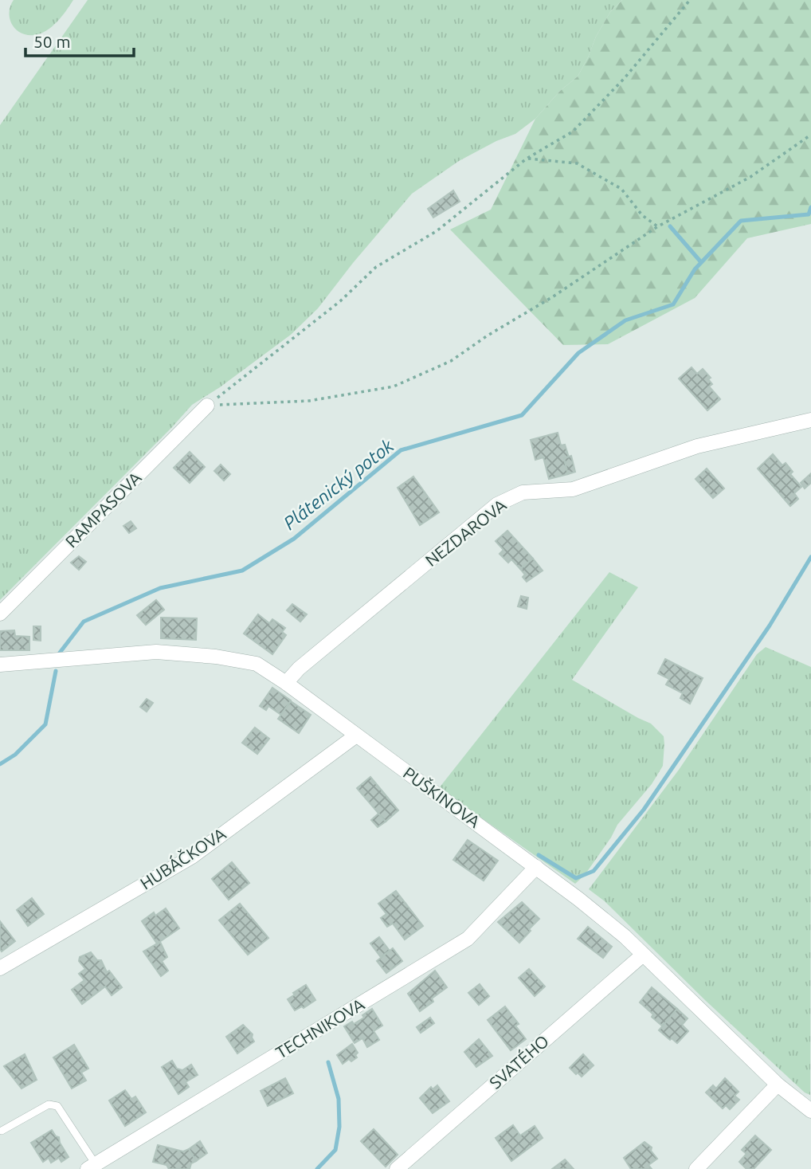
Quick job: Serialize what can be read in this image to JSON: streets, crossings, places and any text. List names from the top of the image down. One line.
{"streets":{"street":["RAMPASOVA","NEZDAROVA","PUŠKINOVA","HUBÁČKOVA","TECHNIKOVA","SVATÉHO"]},"crossings":[["NEZDAROVA","PUŠKINOVA"],["PUŠKINOVA","HUBÁČKOVA"],["PUŠKINOVA","TECHNIKOVA"],["PUŠKINOVA","SVATÉHO"]],"water":["Plátenický potok"],"scale_bar":"50 m"}
